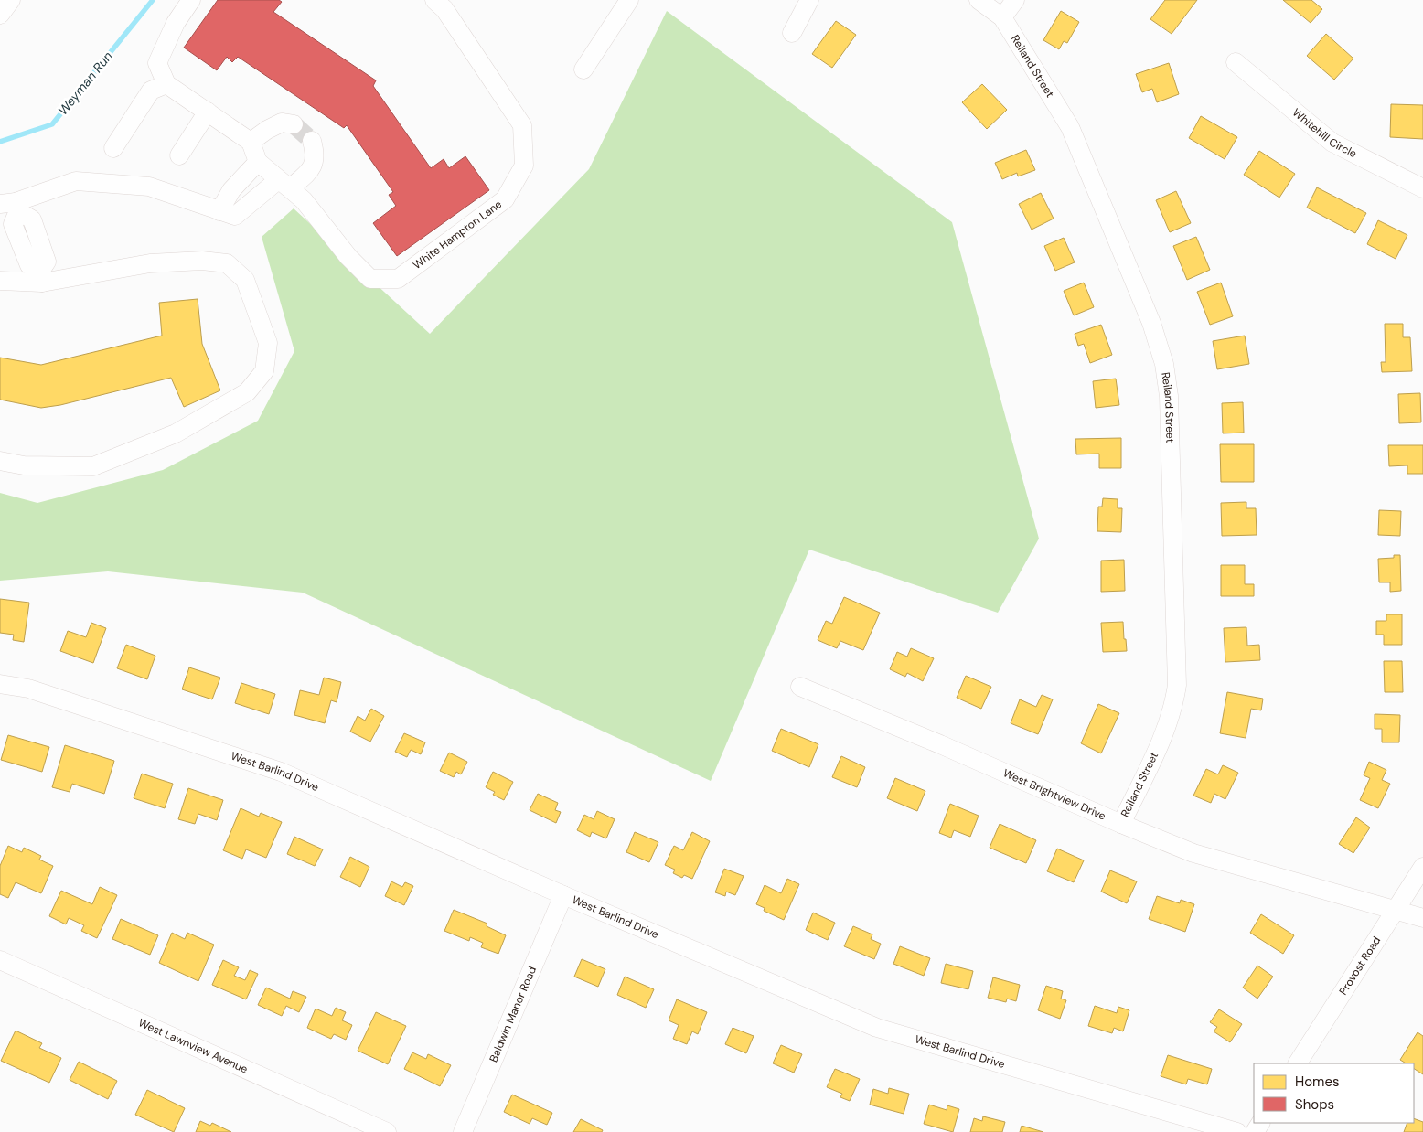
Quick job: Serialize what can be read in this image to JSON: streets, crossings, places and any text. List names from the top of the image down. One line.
{"streets":{"street":["Reiland Street","Whitehill Circle","White Hampton Lane","West Barlind Drive","West Brightview Drive","Provost Road","Baldwin Manor Road","West Lawnview Avenue"]},"crossings":[["Reiland Street","West Brightview Drive"],["West Barlind Drive","Baldwin Manor Road"],["West Brightview Drive","Provost Road"]],"water":["Weyman Run"],"legend":["Homes","Shops"]}
